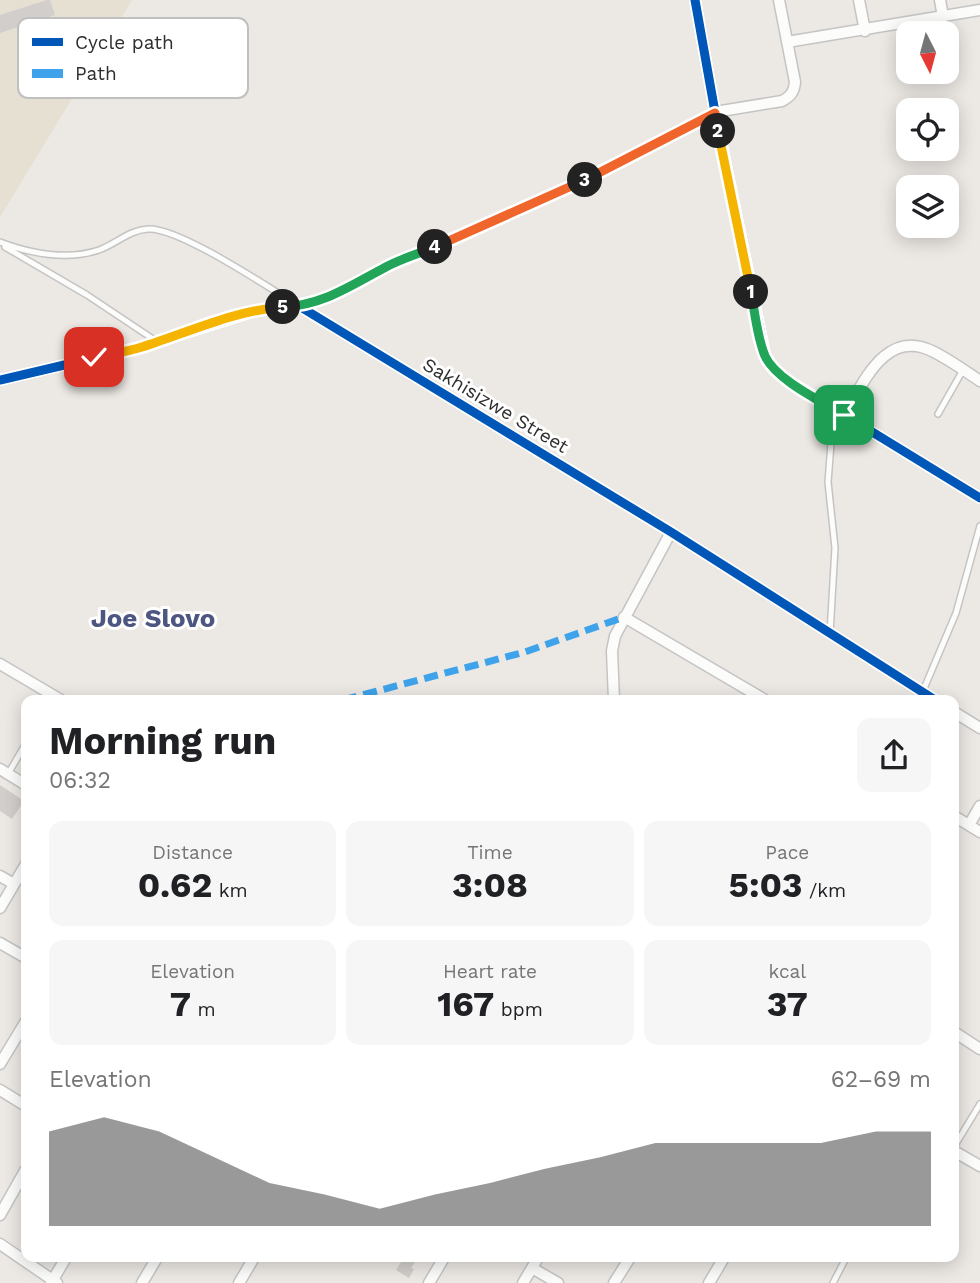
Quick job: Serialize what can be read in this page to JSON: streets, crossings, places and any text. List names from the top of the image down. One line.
{"streets":{"street":["Sakhisizwe Street"]},"districts":["Joe Slovo"],"legend":["Cycle path","Path"],"north":"bottom","page":{"pins":["2","3","4","1","5"],"heading":["Morning run","06:32"],"stats":[["Distance","0.62 km"],["Time","3:08"],["Pace","5:03 /km"],["Elevation","7 m"],["Heart rate","167 bpm"],["kcal","37"]],"chart":["Elevation","62–69 m"]}}
